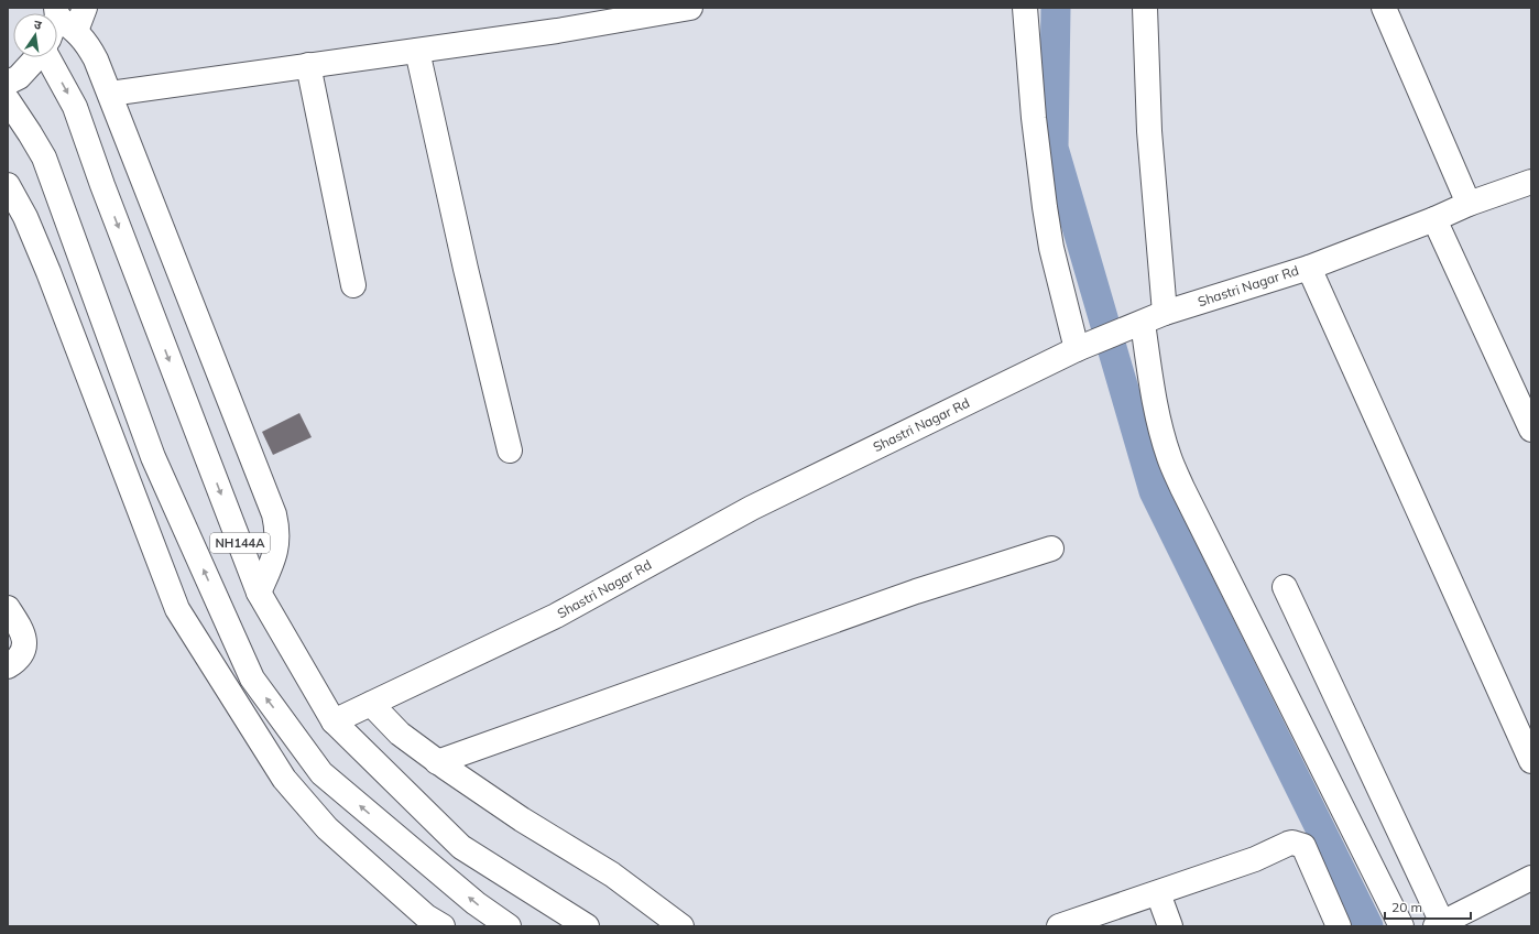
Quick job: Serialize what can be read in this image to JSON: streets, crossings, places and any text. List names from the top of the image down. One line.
{"streets":{"main road":["Shastri Nagar Rd","NH144A"]},"crossings":[["Shastri Nagar Rd","NH144A"]],"scale_bar":"20 m","north":"top"}
